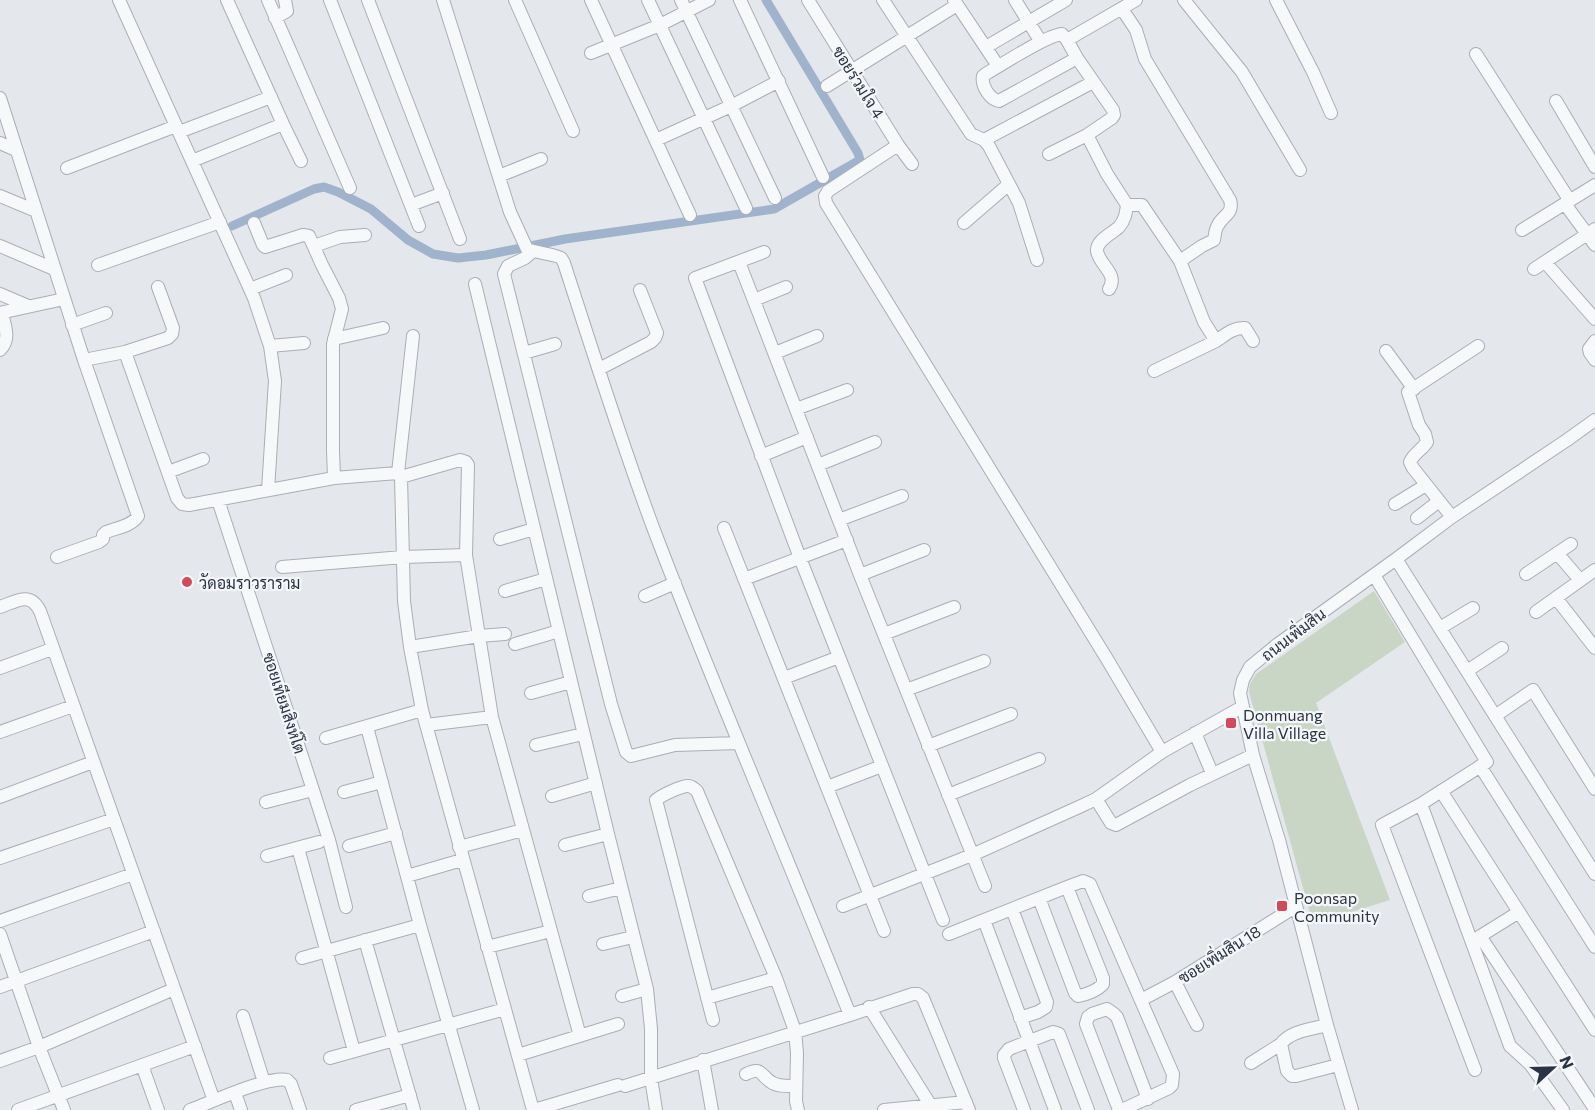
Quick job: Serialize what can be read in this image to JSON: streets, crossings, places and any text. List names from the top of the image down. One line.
{"streets":{"street":["ซอยร่วมใจ 4","ถนนเพิ่มสิน","ซอยเทียมสิงห์โต","ซอยเพิ่มสิน 18"]},"crossings":[["ถนนเพิ่มสิน","ซอยเพิ่มสิน 18"]],"places":{"other":["วัดอมราวราราม"],"transit":["Donmuang Villa Village","Poonsap Community"]},"north":"right"}
